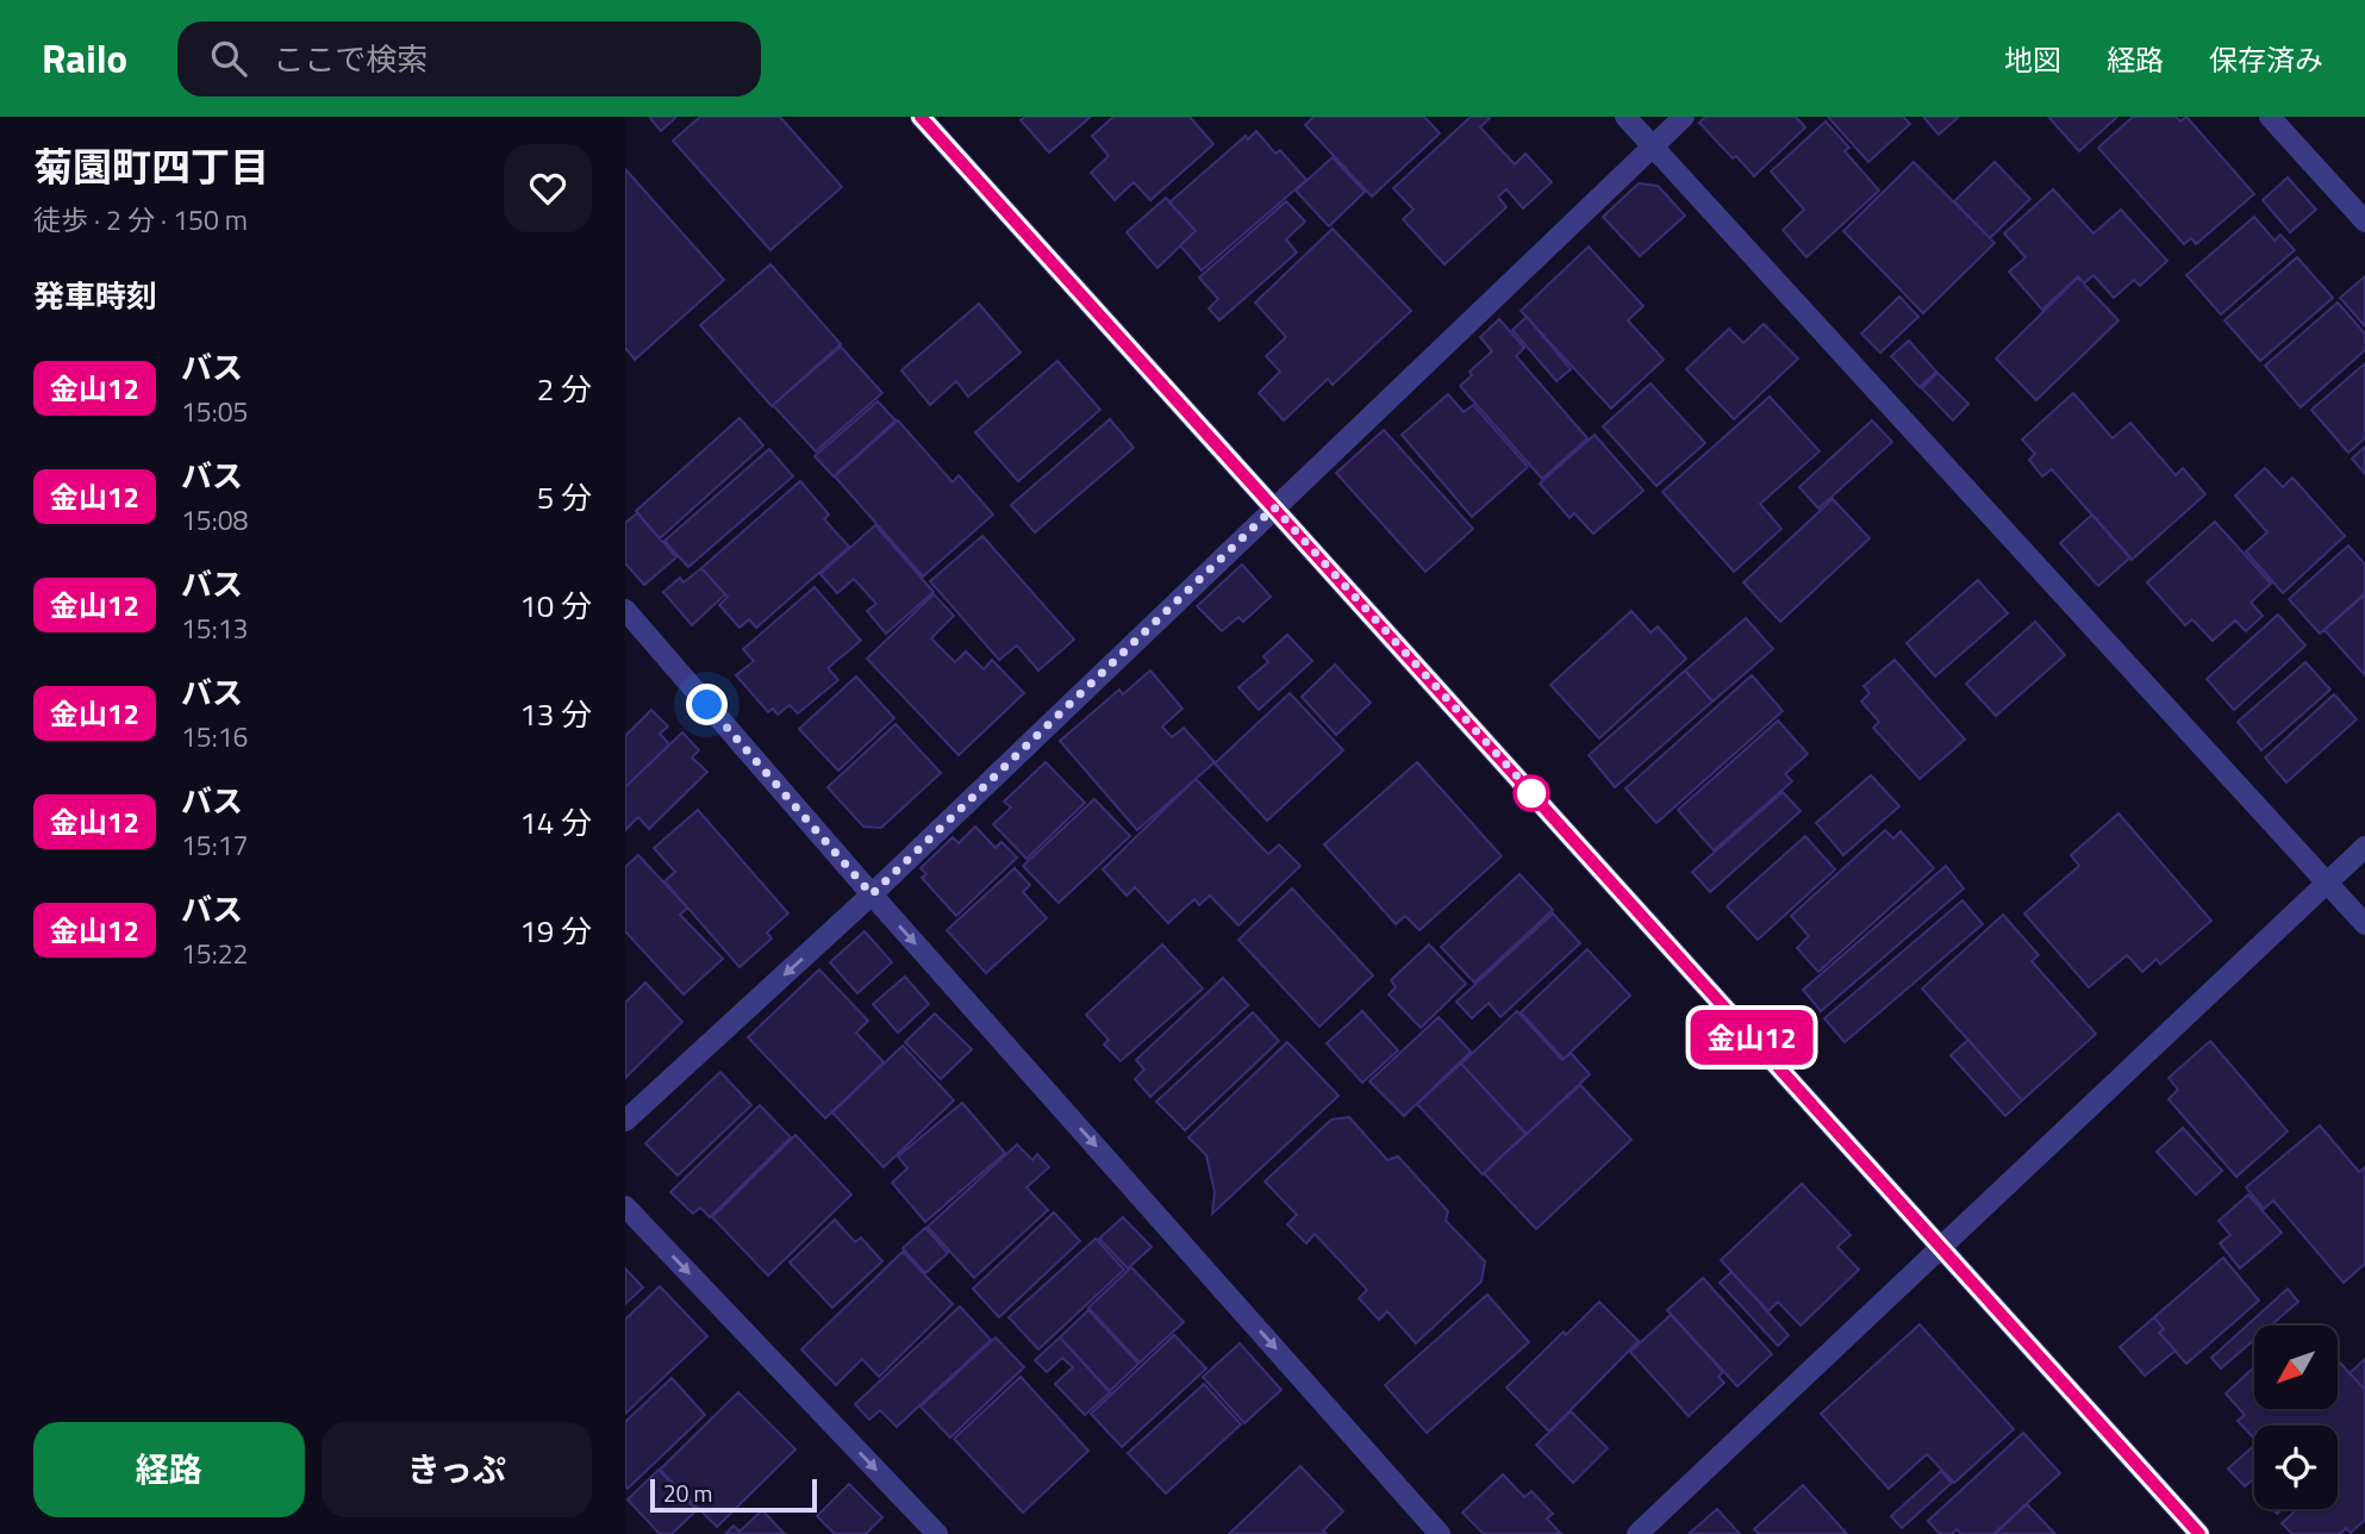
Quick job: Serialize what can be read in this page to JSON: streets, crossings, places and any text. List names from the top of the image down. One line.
{"lines":["bus line 金山12"],"scale_bar":"20 m","north":"bottom left","page":{"header":"Railo","search":"ここで検索","nav":["地図","経路","保存済み"],"heading":[["菊園町四丁目","徒歩 · 2 分 · 150 m"],"発車時刻"],"on_map":"金山12","list":[{"mark":"金山12","name":"バス","note":"15:05","value":"2 分"},{"mark":"金山12","name":"バス","note":"15:08","value":"5 分"},{"mark":"金山12","name":"バス","note":"15:13","value":"10 分"},{"mark":"金山12","name":"バス","note":"15:16","value":"13 分"},{"mark":"金山12","name":"バス","note":"15:17","value":"14 分"},{"mark":"金山12","name":"バス","note":"15:22","value":"19 分"}],"buttons":["経路","きっぷ"],"scale":"20 m"}}
